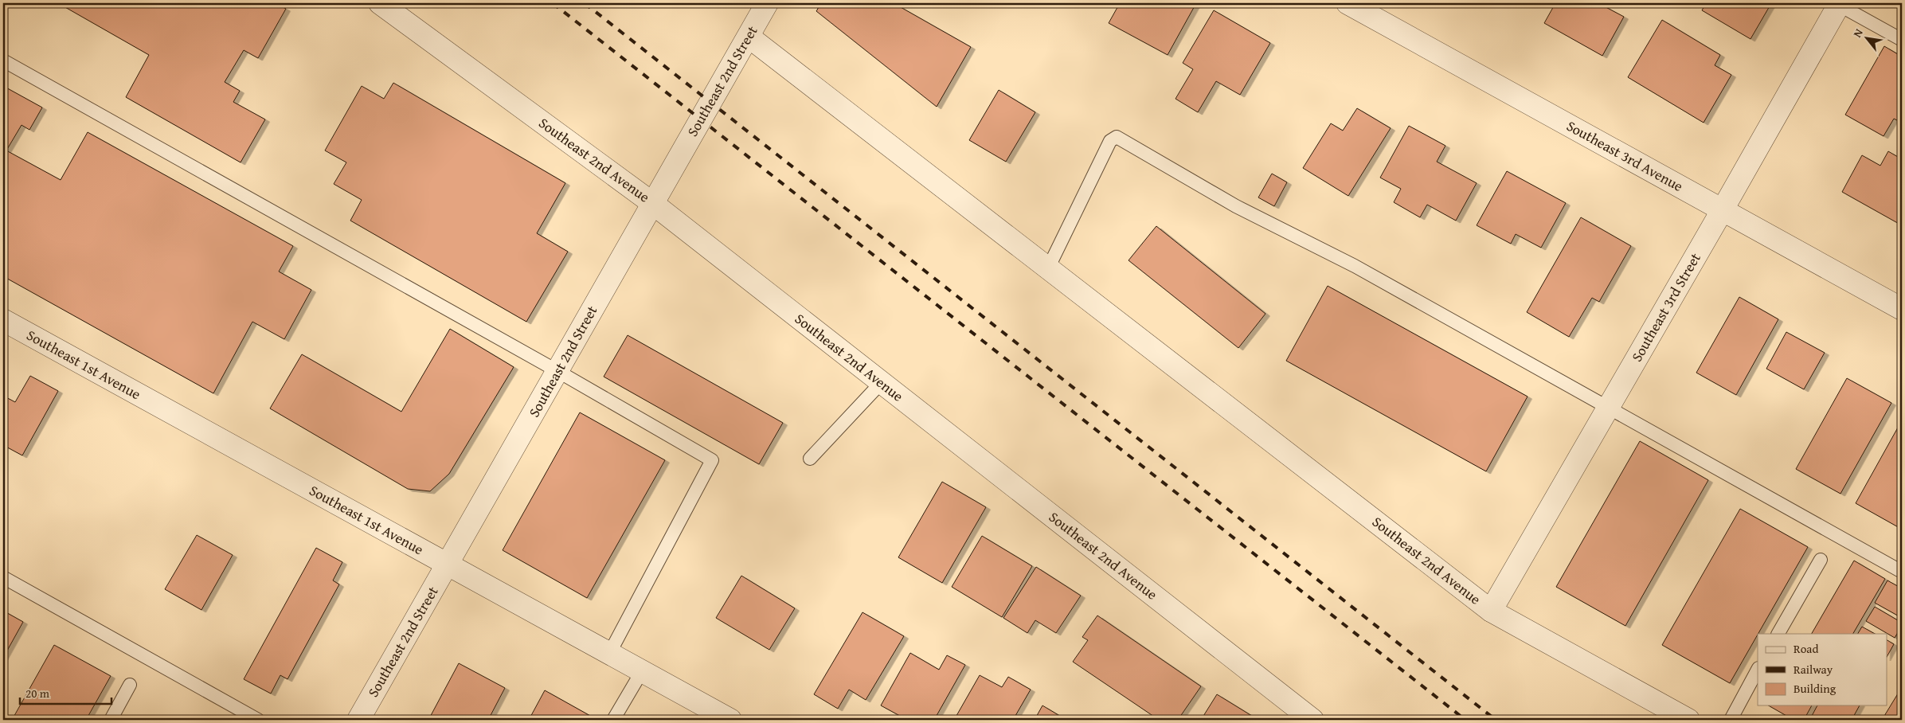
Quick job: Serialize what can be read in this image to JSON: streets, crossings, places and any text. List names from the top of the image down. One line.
{"streets":{"street":["Southeast 2nd Street","Southeast 3rd Avenue","Southeast 2nd Avenue","Southeast 3rd Street","Southeast 1st Avenue"]},"crossings":[["Southeast 2nd Street","Southeast 2nd Avenue"],["Southeast 2nd Street","Southeast 1st Avenue"],["Southeast 3rd Avenue","Southeast 3rd Street"],["Southeast 2nd Avenue","Southeast 3rd Street"]],"legend":["Road","Railway","Building"],"scale_bar":"20 m","north":"top left"}
